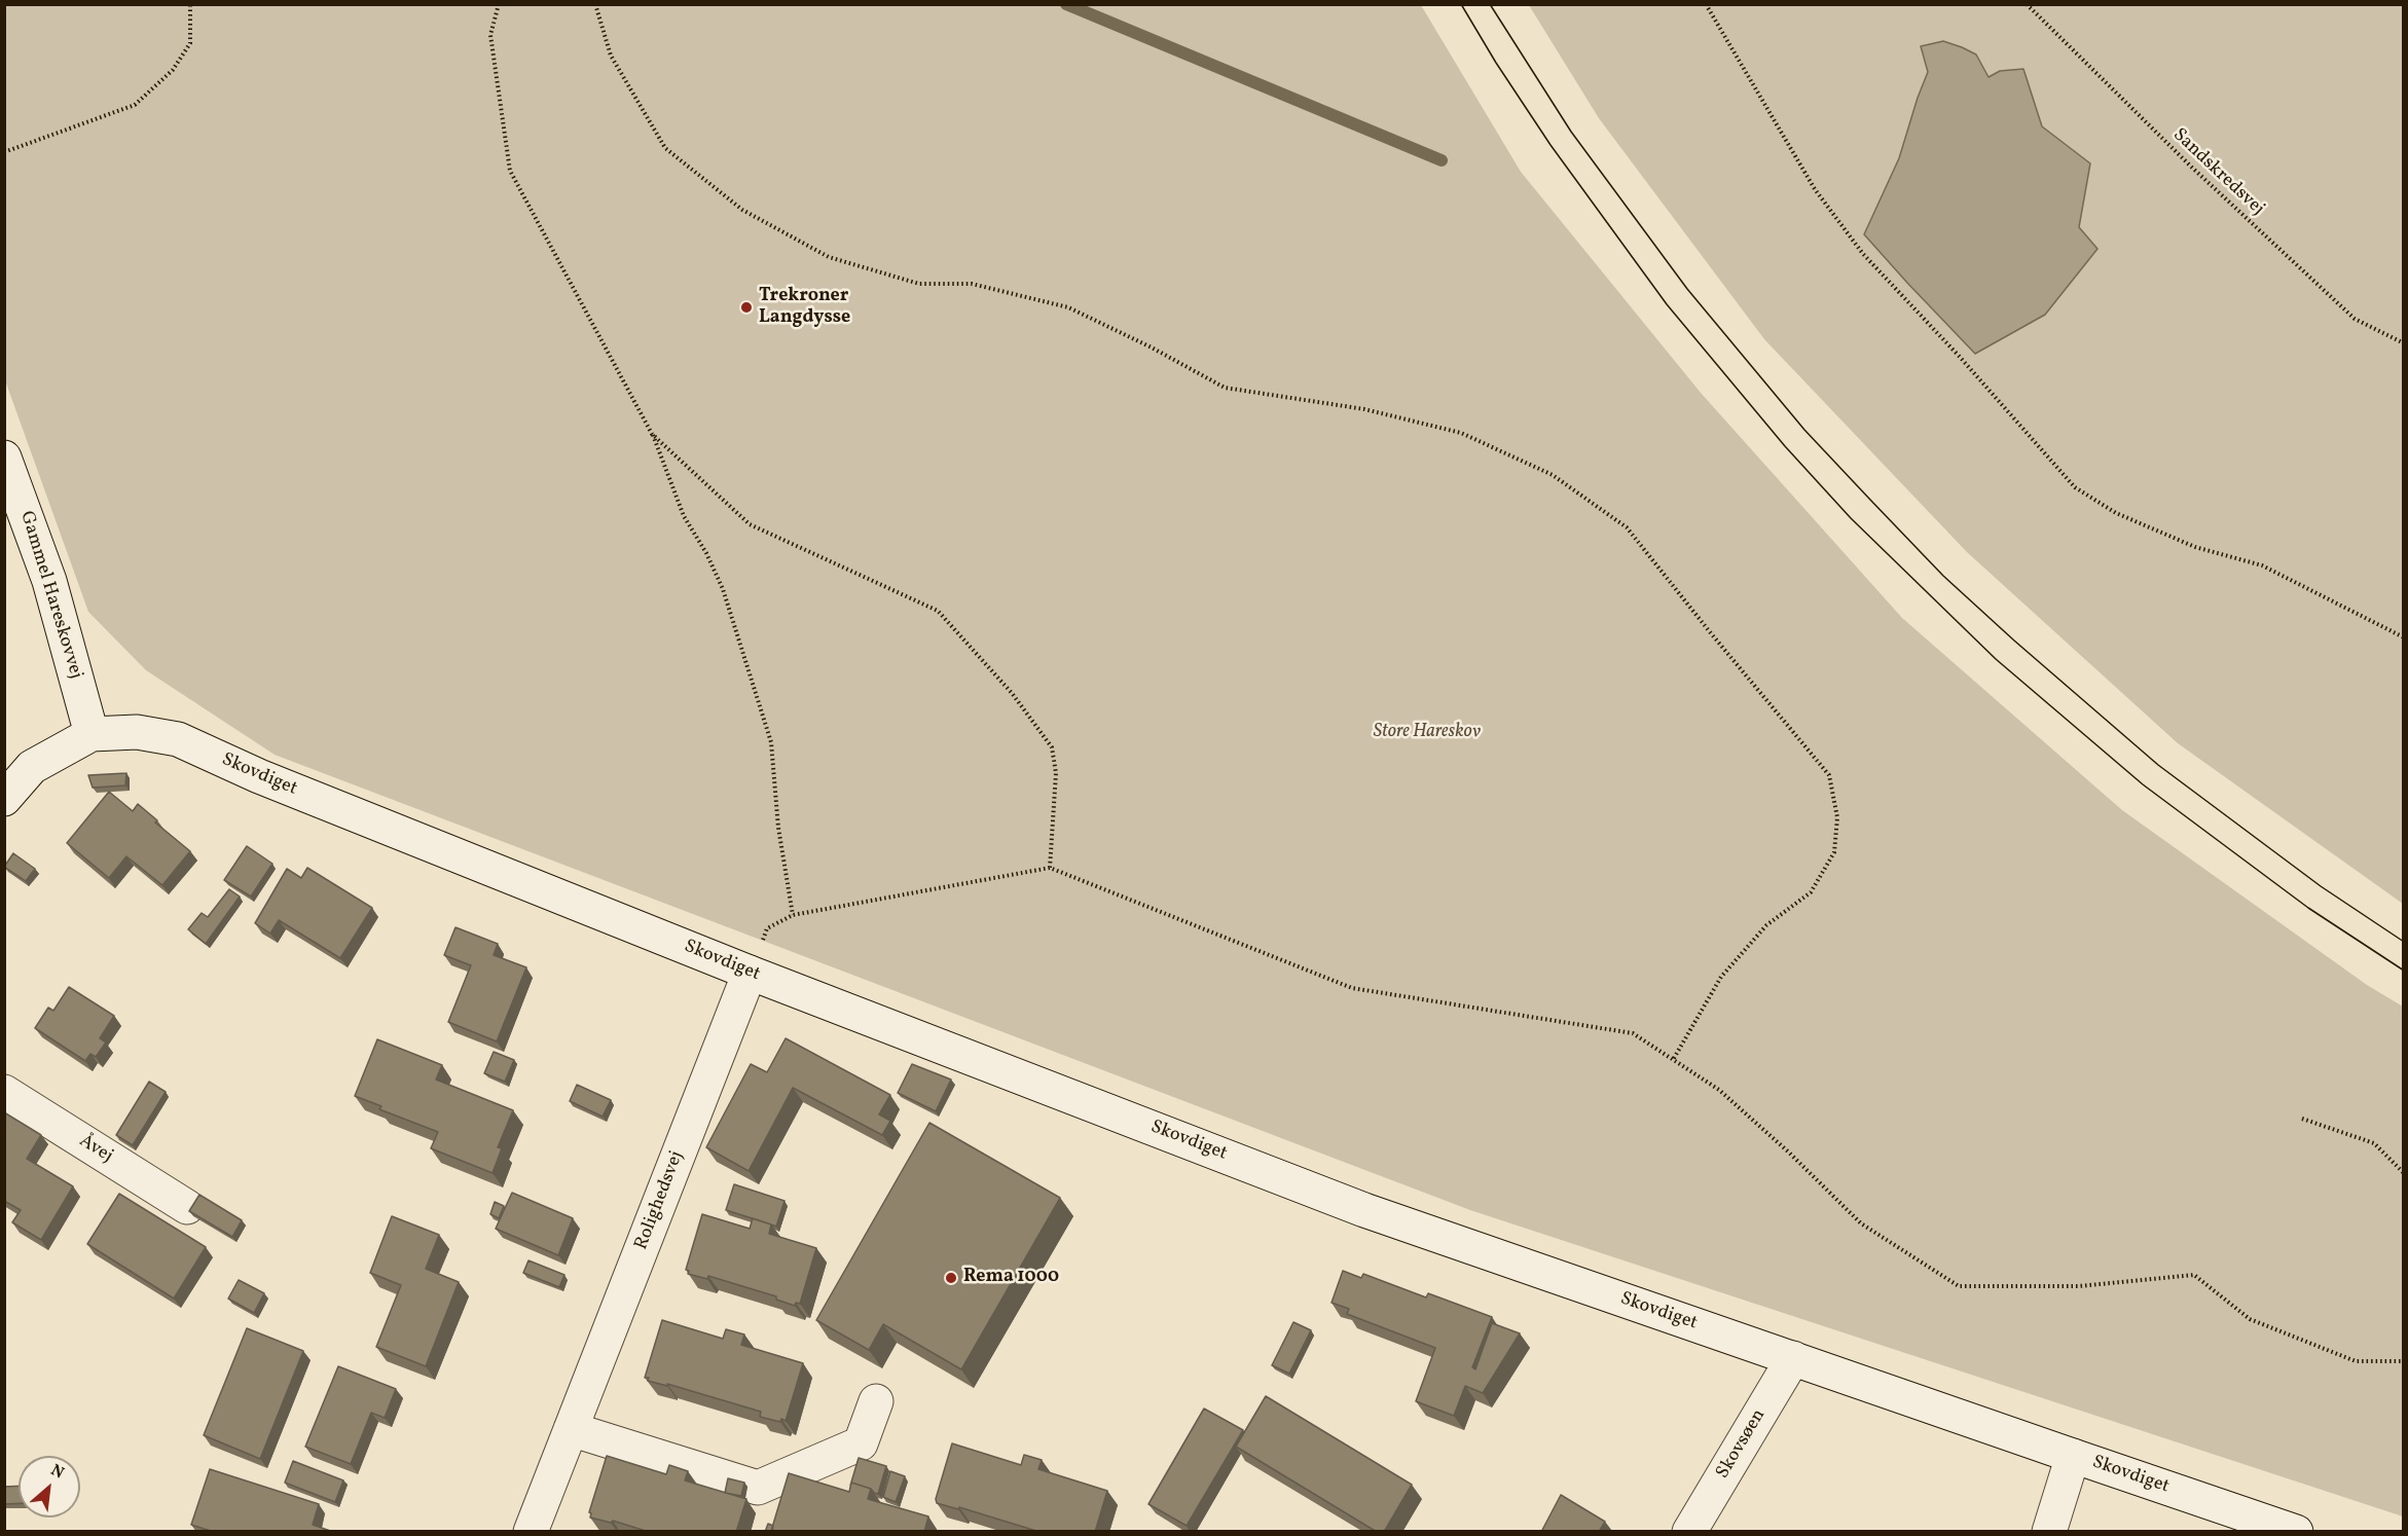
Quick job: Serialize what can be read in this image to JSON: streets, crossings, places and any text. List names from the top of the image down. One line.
{"streets":{"street":["Gammel Hareskovvej","Skovdiget","Åvej","Rolighedsvej","Skovsøen"],"path":["Sandskredsvej"]},"crossings":[["Gammel Hareskovvej","Skovdiget"],["Skovdiget","Rolighedsvej"],["Skovdiget","Skovsøen"]],"parks":["Store Hareskov"],"places":["Trekroner Langdysse","Rema 1000"],"north":"top right"}
